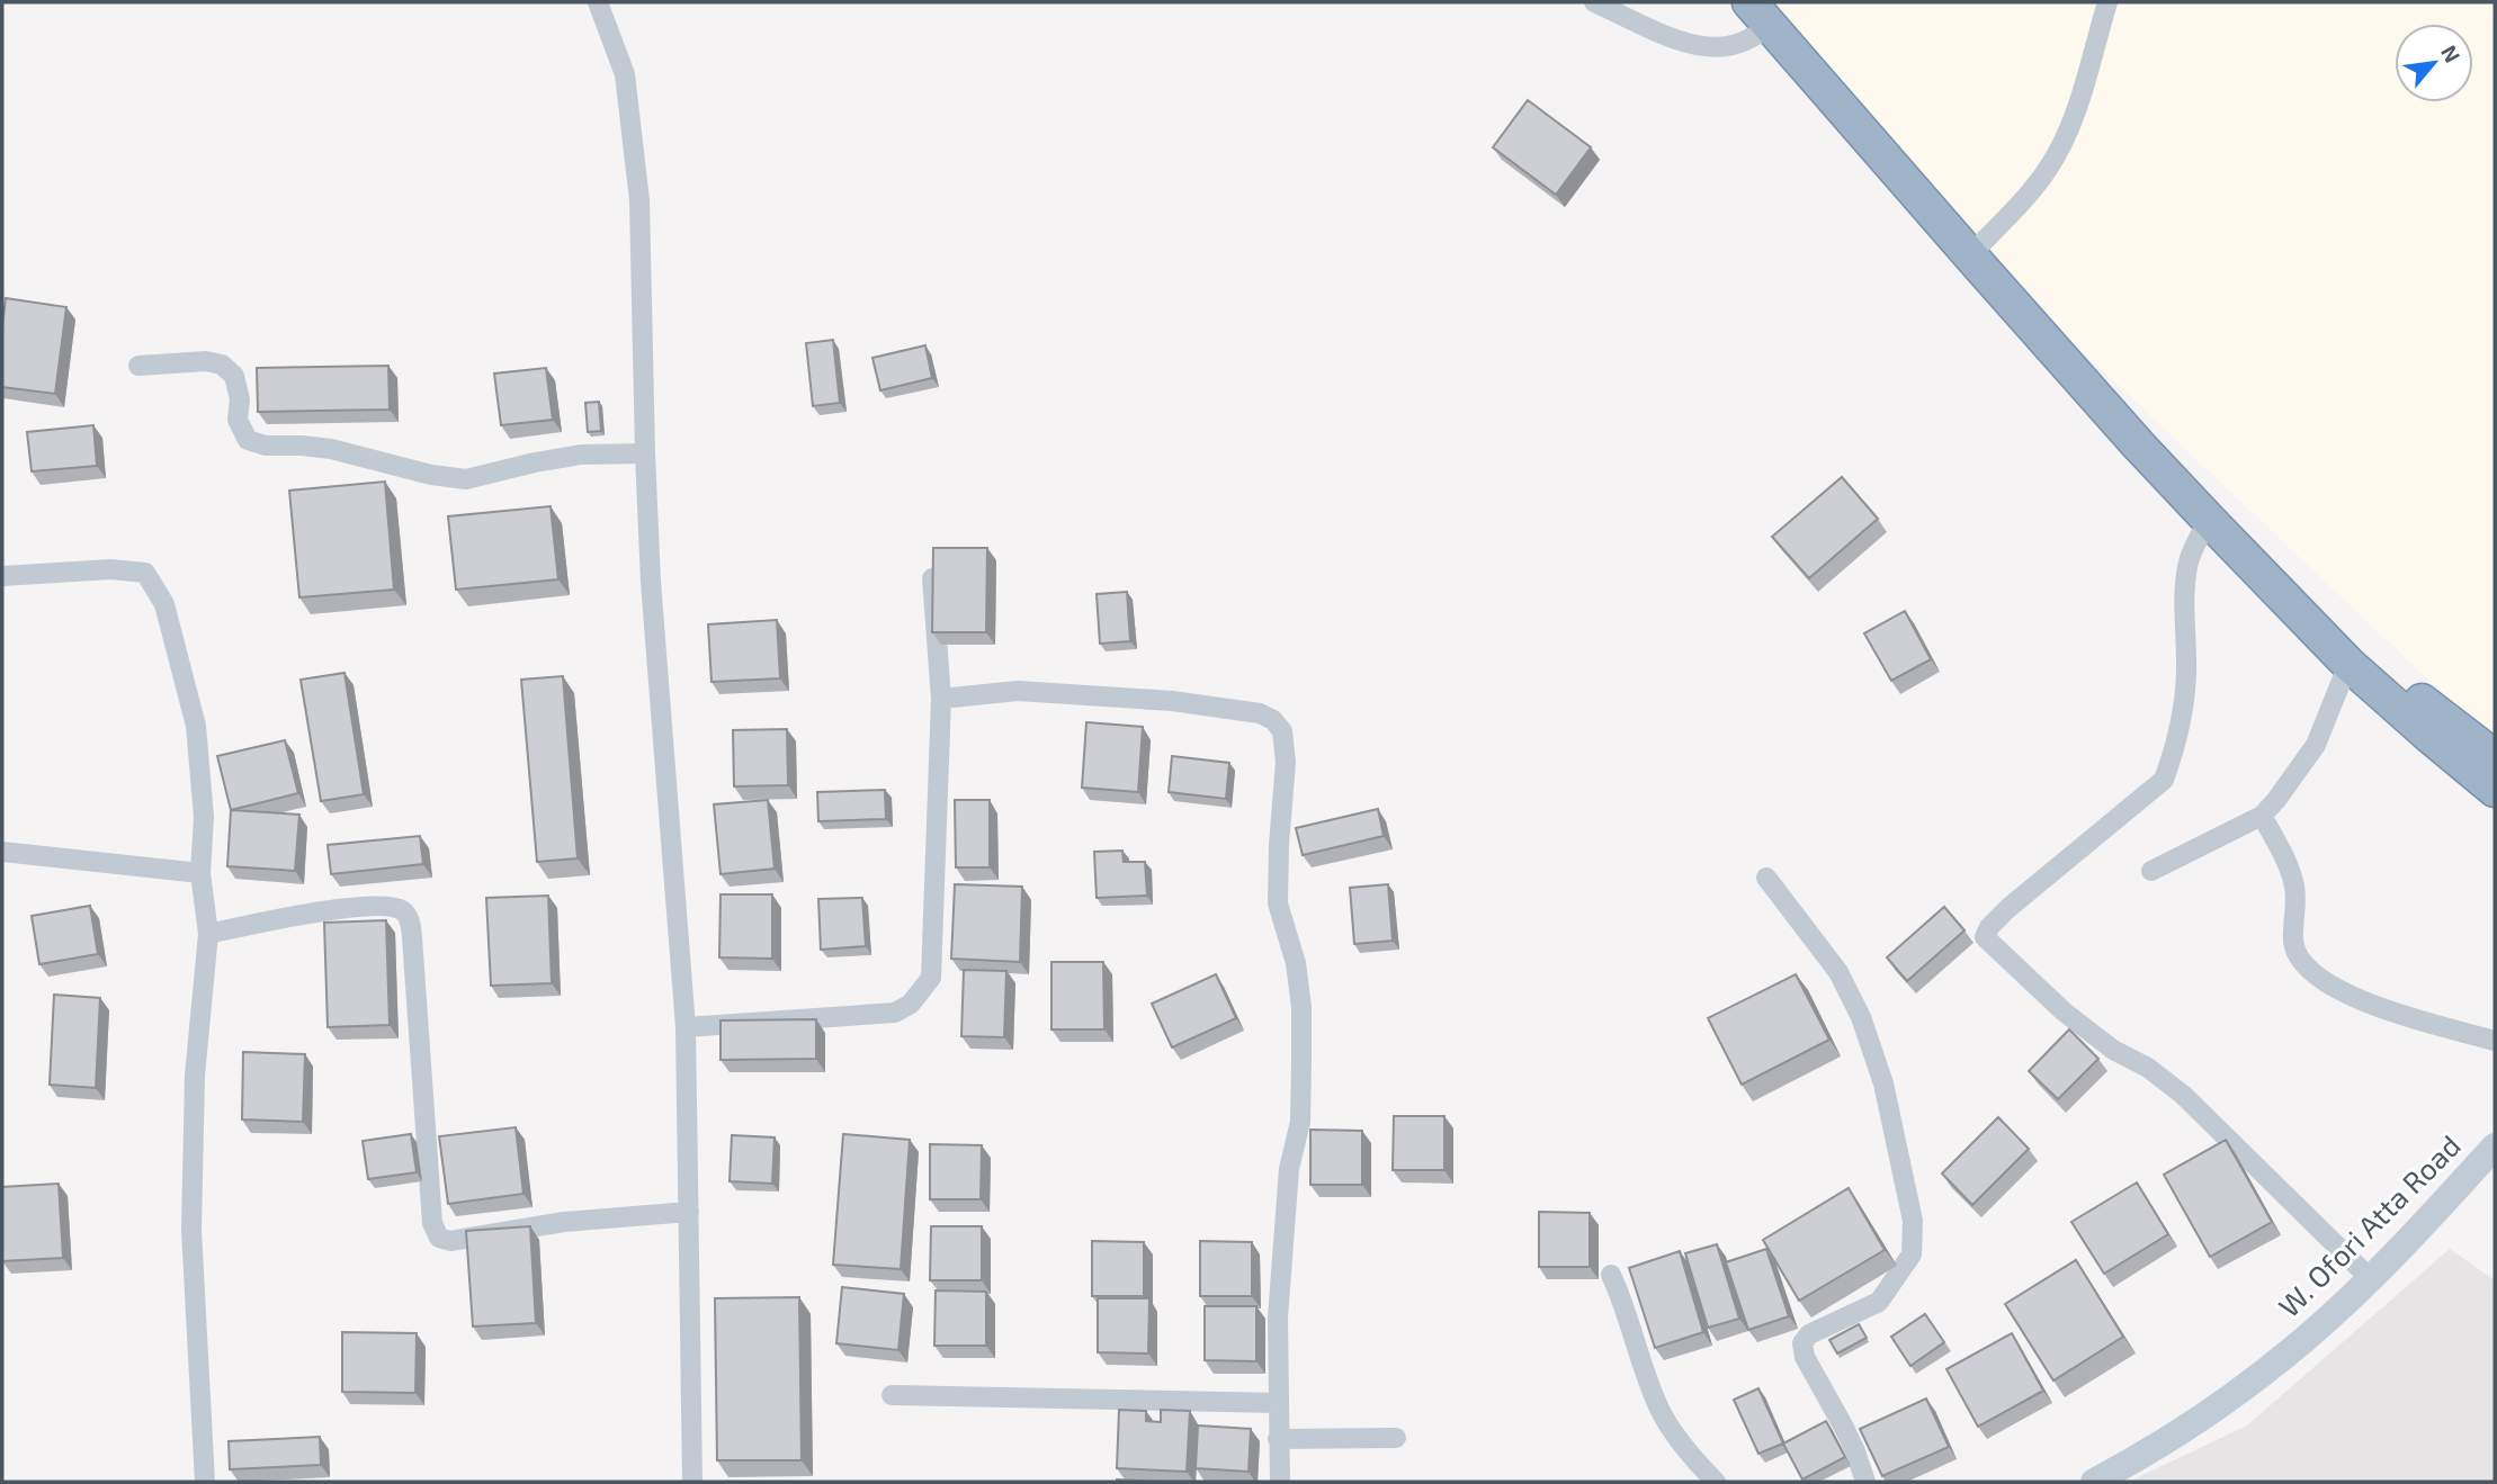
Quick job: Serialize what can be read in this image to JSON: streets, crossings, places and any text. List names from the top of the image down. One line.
{"streets":{"main road":["W. Ofori Atta Road"]},"north":"top right"}
